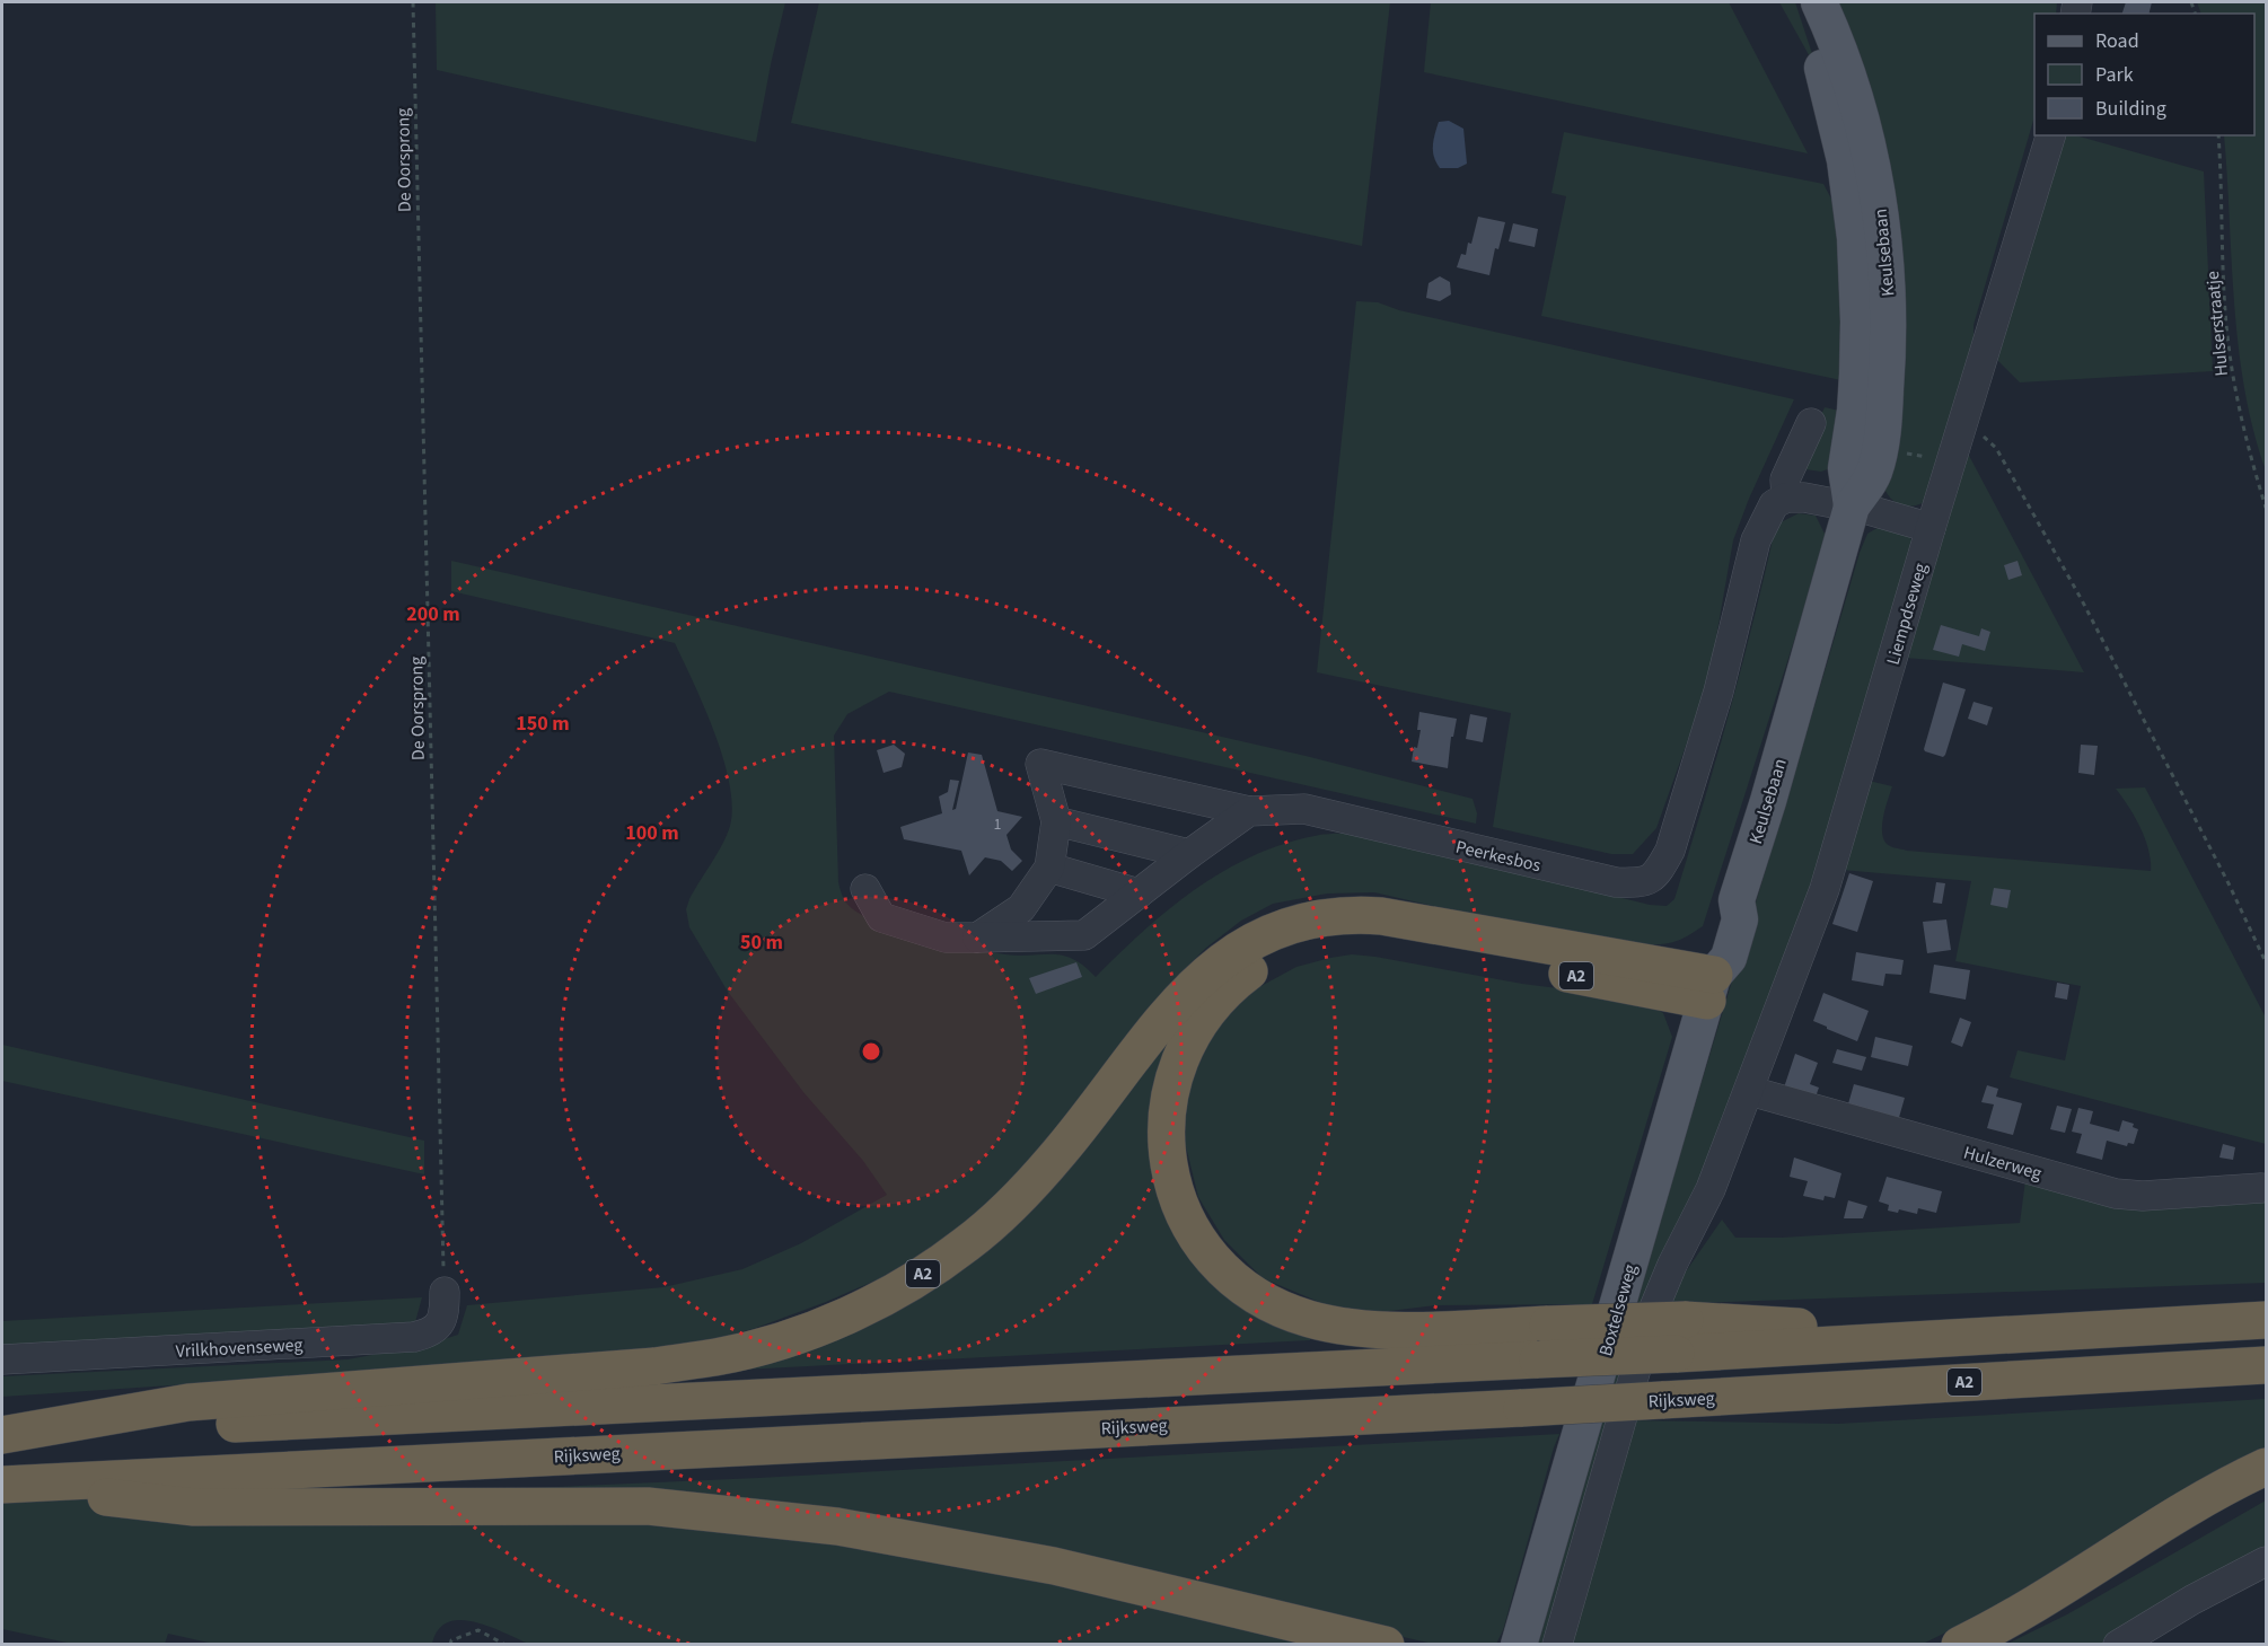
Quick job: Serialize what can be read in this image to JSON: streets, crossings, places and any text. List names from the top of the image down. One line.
{"streets":{"highway":["A2","Rijksweg"],"main road":["Keulsebaan","Boxtelseweg"],"street":["Liempdseweg","Peerkesbos","Hulzerweg","Vrilkhovenseweg"],"path":["De Oorsprong","Hulserstraatje"]},"crossings":[["De Oorsprong","Vrilkhovenseweg"],["Keulsebaan","Boxtelseweg"],["Liempdseweg","Hulzerweg"],["Liempdseweg","Boxtelseweg"],["A2","Boxtelseweg"],["A2","Rijksweg"],["Hulzerweg","Boxtelseweg"]],"house_numbers":["1"],"legend":["Road","Park","Building"],"rings":["200 m","150 m","100 m","50 m"]}
